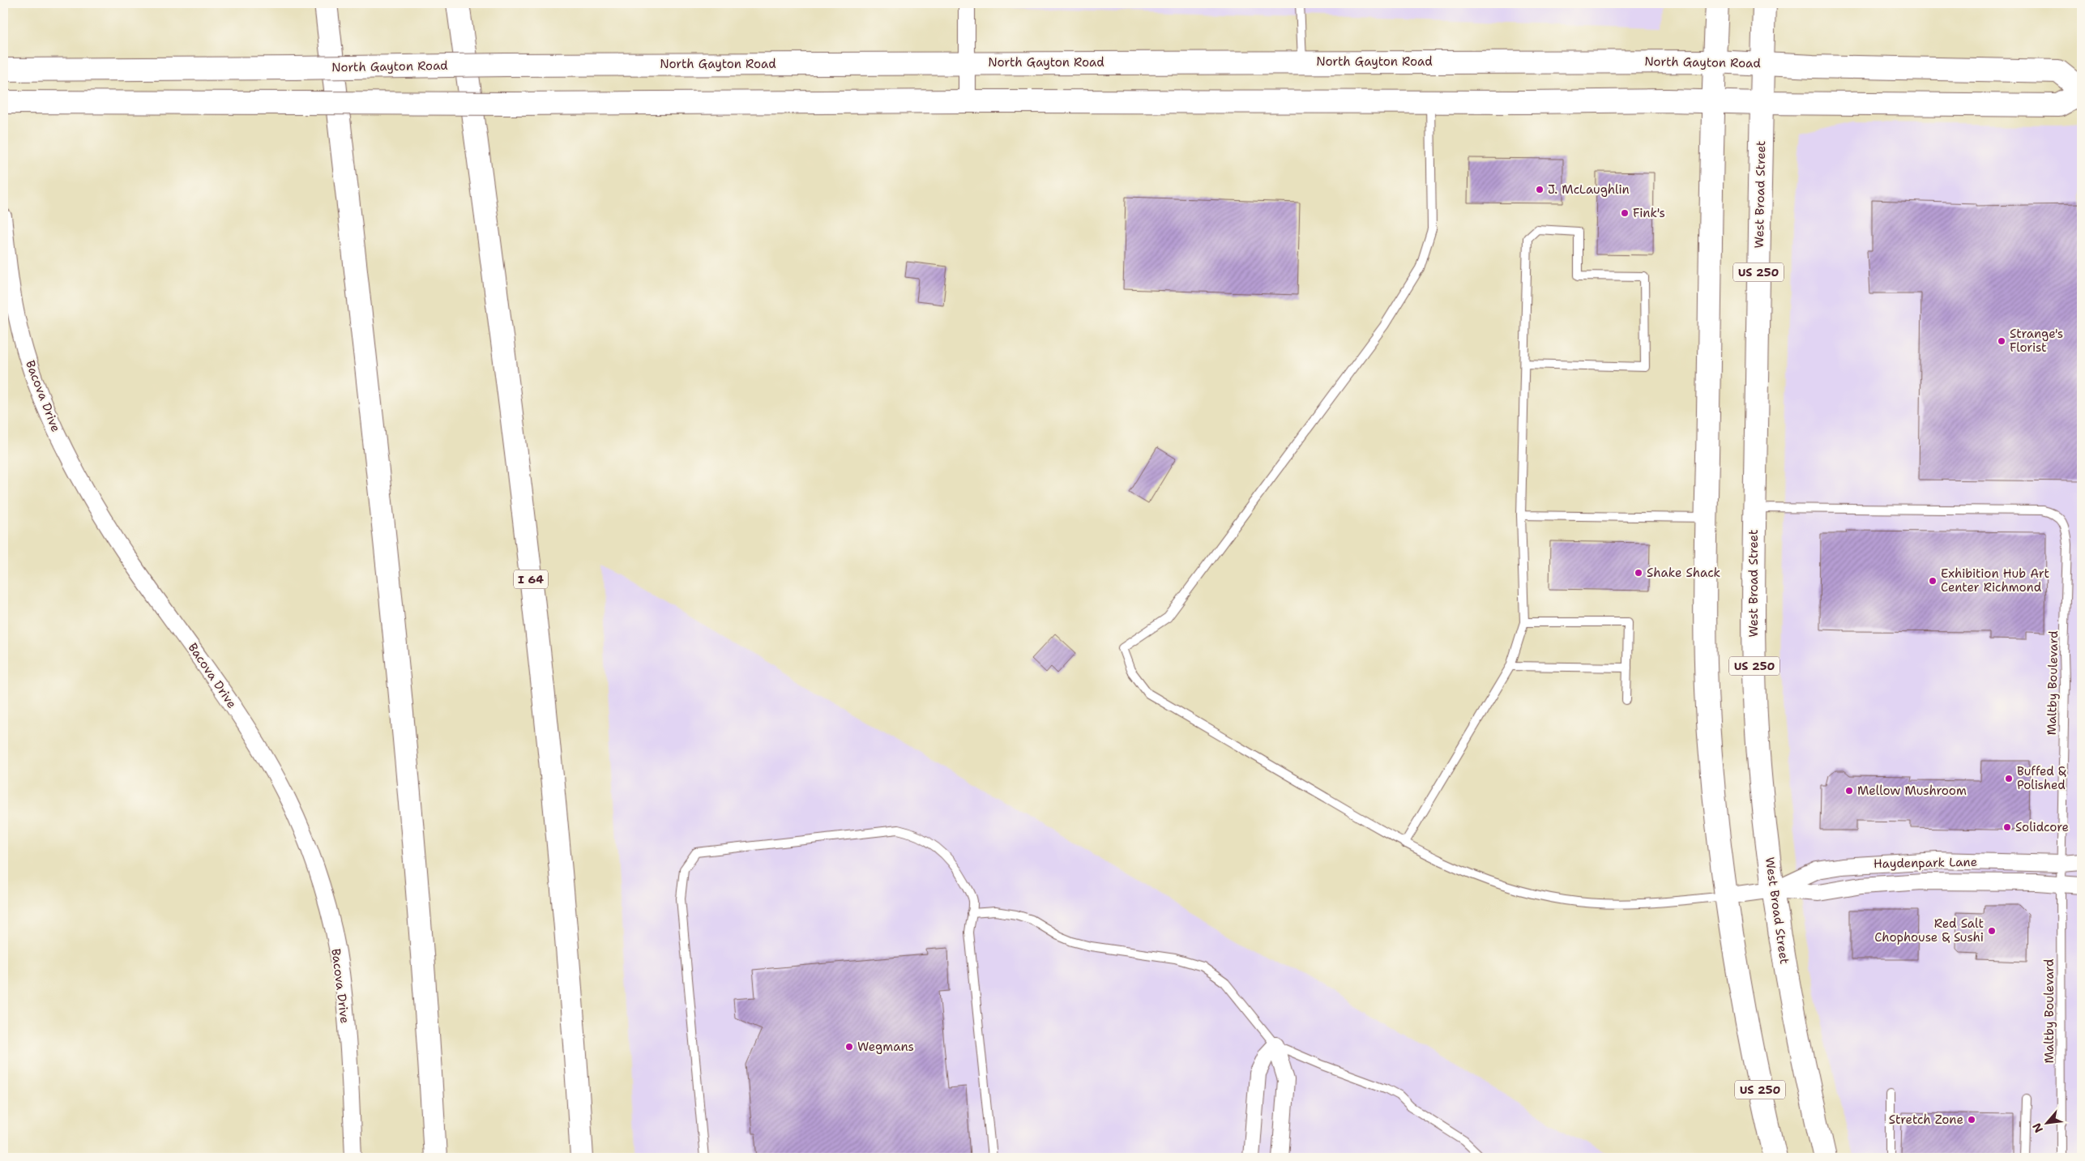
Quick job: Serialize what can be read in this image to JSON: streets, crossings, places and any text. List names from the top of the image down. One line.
{"streets":{"main road":["North Gayton Road","West Broad Street","US 250","I 64"],"street":["Bacova Drive","Haydenpark Lane"],"lane":["Maltby Boulevard"]},"crossings":[["North Gayton Road","West Broad Street"],["North Gayton Road","US 250"],["West Broad Street","Maltby Boulevard"],["West Broad Street","Haydenpark Lane"],["US 250","Haydenpark Lane"],["Maltby Boulevard","Haydenpark Lane"]],"places":["J. McLaughlin","Fink's","Strange's Florist","Shake Shack","Exhibition Hub Art Center Richmond","Buffed & Polished","Mellow Mushroom","Solidcore","Red Salt Chophouse & Sushi","Wegmans","Stretch Zone"],"north":"bottom left"}
